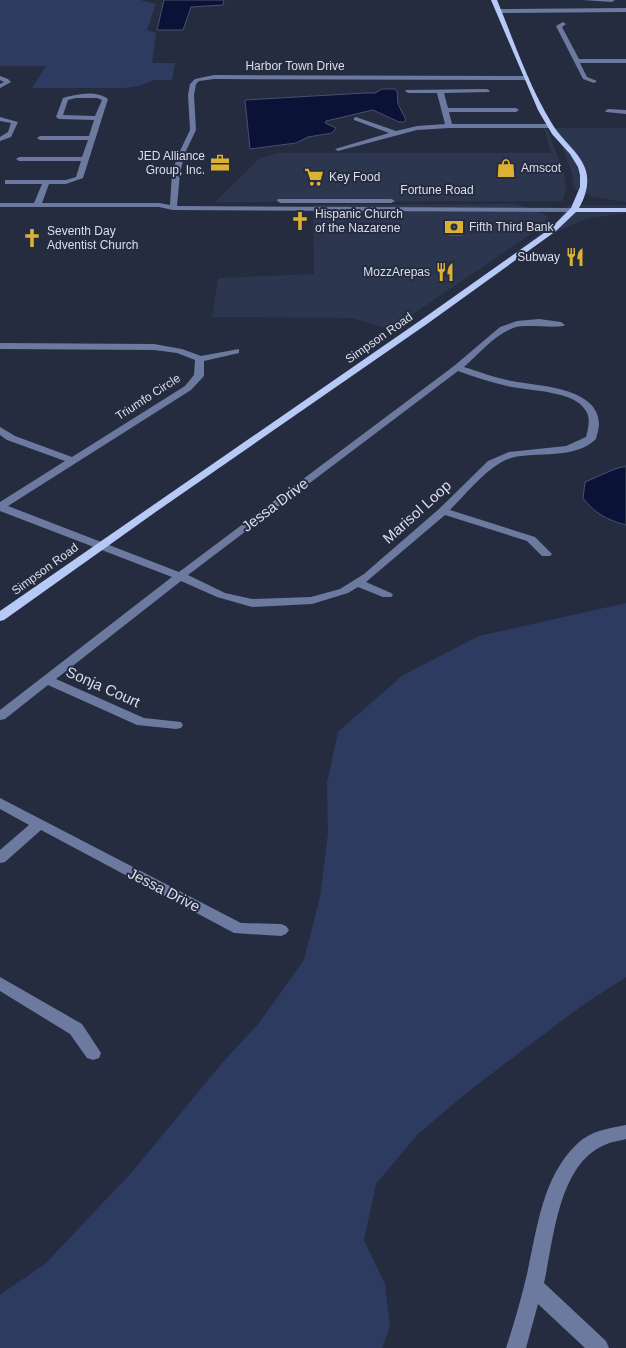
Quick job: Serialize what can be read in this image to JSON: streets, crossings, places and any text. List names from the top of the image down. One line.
{"streets":{"main road":["Fortune Road","Simpson Road"],"street":["Harbor Town Drive","Triumfo Circle","Jessa Drive","Marisol Loop","Sonja Court"]},"crossings":[["Harbor Town Drive","Fortune Road"],["Fortune Road","Simpson Road"],["Simpson Road","Marisol Loop"],["Triumfo Circle","Marisol Loop"],["Jessa Drive","Marisol Loop"],["Jessa Drive","Sonja Court"]],"places":{"office":["JED Alliance Group, Inc."],"shop":["Amscot"],"supermarket":["Key Food"],"church":["Hispanic Church of the Nazarene","Seventh Day Adventist Church"],"bank":["Fifth Third Bank"],"restaurant":["Subway","MozzArepas"]}}
